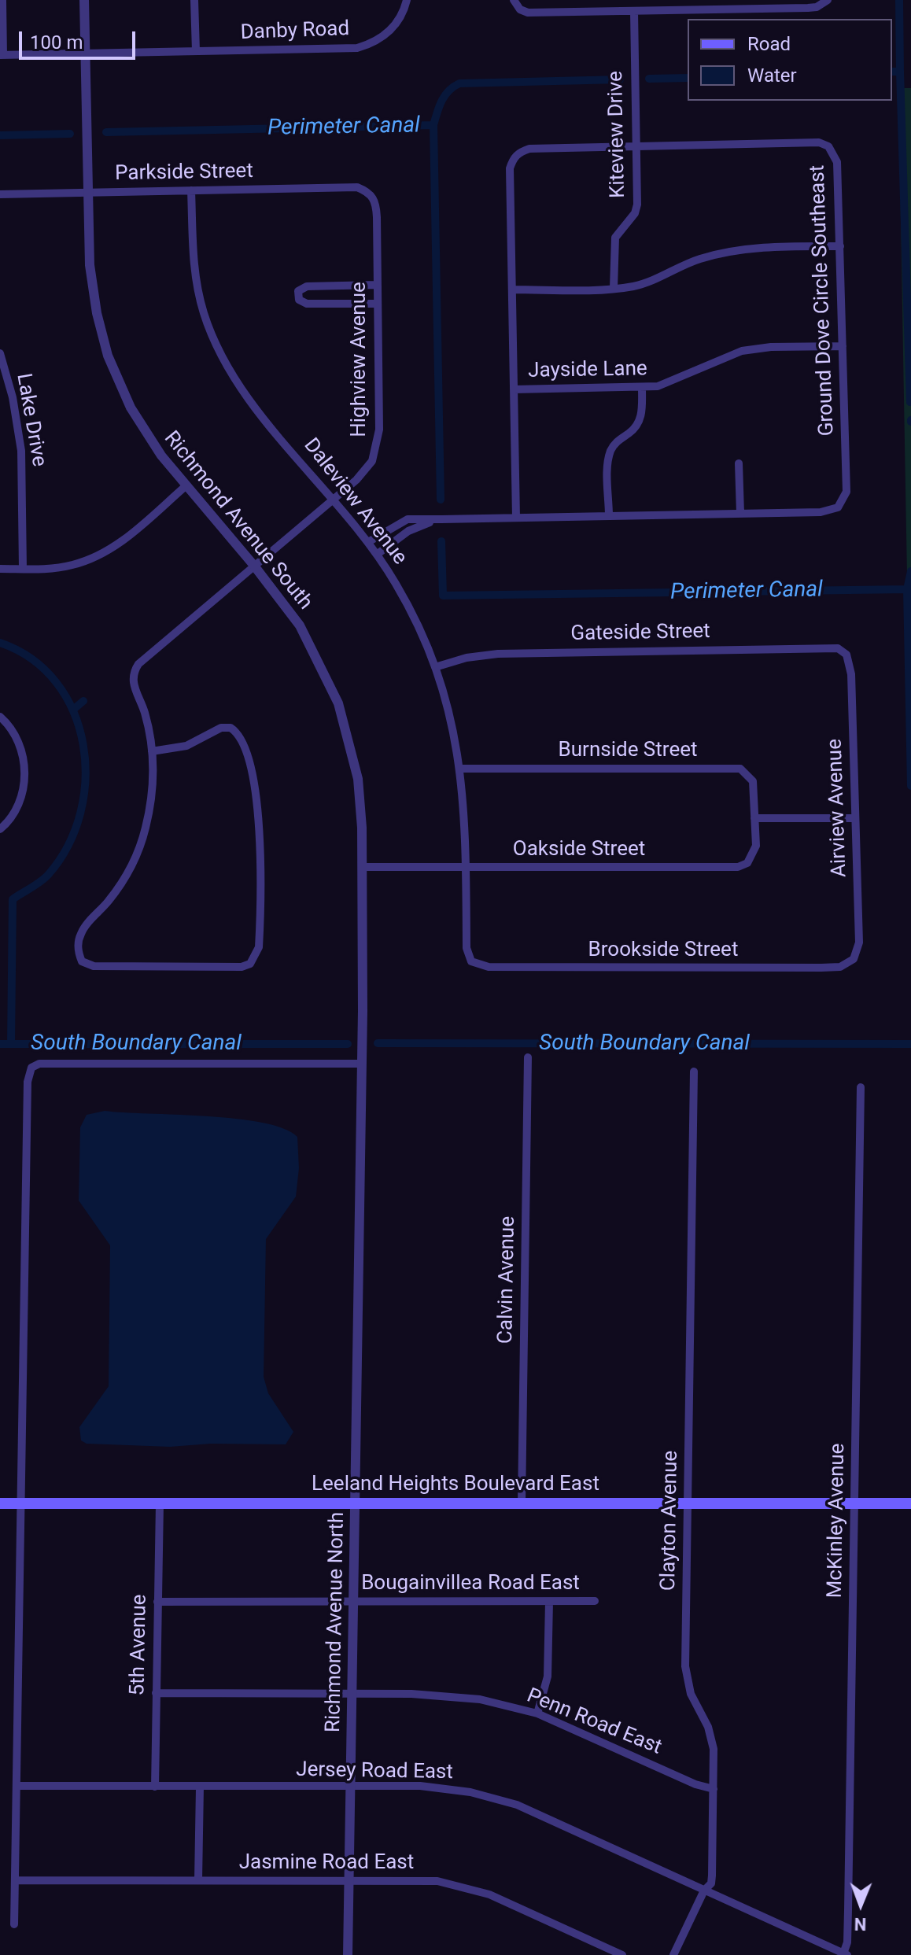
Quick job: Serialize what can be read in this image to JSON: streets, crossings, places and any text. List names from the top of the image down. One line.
{"streets":{"main road":["Leeland Heights Boulevard East"],"street":["Danby Road","Kiteview Drive","Parkside Street","Ground Dove Circle Southeast","Highview Avenue","Jayside Lane","Lake Drive","Daleview Avenue","Richmond Avenue South","Gateside Street","Burnside Street","Airview Avenue","Oakside Street","Brookside Street","Calvin Avenue","Clayton Avenue","McKinley Avenue","Bougainvillea Road East","Richmond Avenue North","5th Avenue","Penn Road East","Jersey Road East","Jasmine Road East"]},"crossings":[["Danby Road","Richmond Avenue South"],["Kiteview Drive","Ground Dove Circle Southeast"],["Parkside Street","Highview Avenue"],["Parkside Street","Daleview Avenue"],["Parkside Street","Richmond Avenue South"],["Ground Dove Circle Southeast","Jayside Lane"],["Ground Dove Circle Southeast","Daleview Avenue"],["Highview Avenue","Daleview Avenue"],["Highview Avenue","Richmond Avenue South"],["Daleview Avenue","Gateside Street"],["Daleview Avenue","Burnside Street"],["Daleview Avenue","Oakside Street"],["Daleview Avenue","Brookside Street"],["Richmond Avenue South","Oakside Street"],["Richmond Avenue South","Richmond Avenue North"],["Gateside Street","Airview Avenue"],["Burnside Street","Oakside Street"],["Airview Avenue","Brookside Street"],["Calvin Avenue","Leeland Heights Boulevard East"],["Leeland Heights Boulevard East","Clayton Avenue"],["Leeland Heights Boulevard East","McKinley Avenue"],["Leeland Heights Boulevard East","Richmond Avenue North"],["Leeland Heights Boulevard East","5th Avenue"],["Clayton Avenue","Penn Road East"],["Clayton Avenue","Jersey Road East"],["McKinley Avenue","Jersey Road East"],["Bougainvillea Road East","Richmond Avenue North"],["Bougainvillea Road East","5th Avenue"],["Richmond Avenue North","Penn Road East"],["Richmond Avenue North","Jersey Road East"],["Richmond Avenue North","Jasmine Road East"],["5th Avenue","Penn Road East"],["5th Avenue","Jersey Road East"]],"water":["Perimeter Canal","South Boundary Canal"],"legend":["Road","Water"],"scale_bar":"100 m","north":"bottom"}
